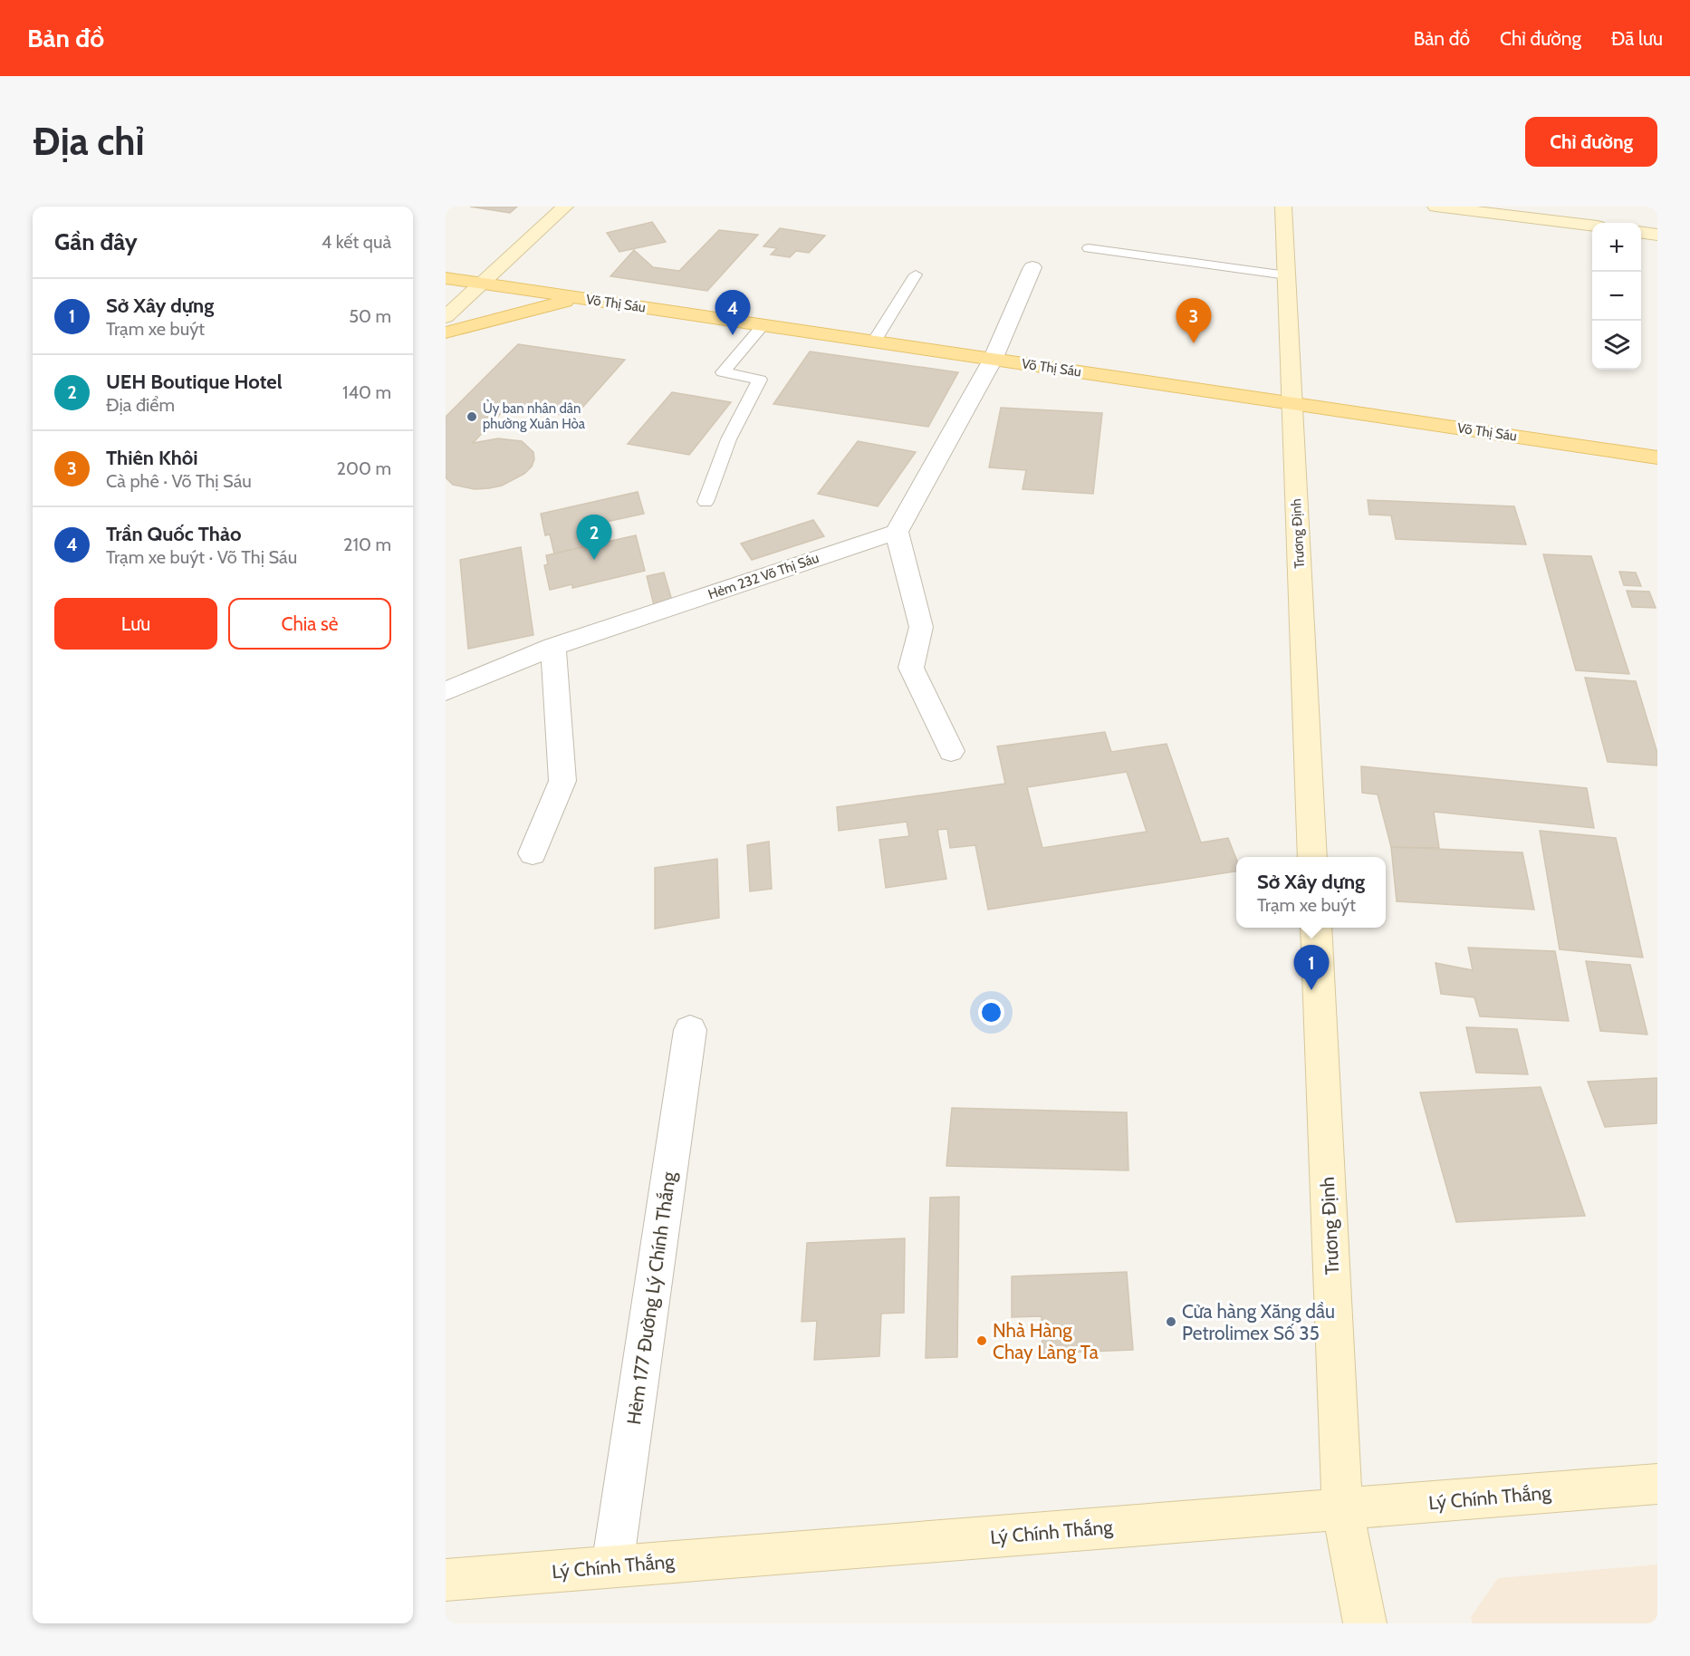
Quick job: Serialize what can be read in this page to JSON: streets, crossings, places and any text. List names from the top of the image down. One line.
{"streets":{"main road":["Võ Thị Sáu"],"street":["Trương Định","Hẻm 232 Võ Thị Sáu","Hẻm 177 Đường Lý Chính Thắng","Lý Chính Thắng"]},"crossings":[["Võ Thị Sáu","Trương Định"],["Trương Định","Lý Chính Thắng"],["Hẻm 177 Đường Lý Chính Thắng","Lý Chính Thắng"]],"places":["Ủy ban nhân dân phường Xuân Hòa","Cửa hàng Xăng dầu Petrolimex Số 35","Nhà Hàng Chay Làng Ta"],"page":{"header":"Bản đồ","nav":["Bản đồ","Chỉ đường","Đã lưu"],"buttons":["Chỉ đường",["Lưu","Chia sẻ"]],"title":"Địa chỉ","heading":["Gần đây","4 kết quả"],"map_buttons":["+","−"],"list":[{"mark":"1","name":"Sở Xây dựng","note":"Trạm xe buýt","value":"50 m"},{"mark":"2","name":"UEH Boutique Hotel","note":"Địa điểm","value":"140 m"},{"mark":"3","name":"Thiên Khôi","note":"Cà phê · Võ Thị Sáu","value":"200 m"},{"mark":"4","name":"Trần Quốc Thảo","note":"Trạm xe buýt · Võ Thị Sáu","value":"210 m"}],"pins":["4","3","2","1"],"popup":["Sở Xây dựng","Trạm xe buýt"]}}
